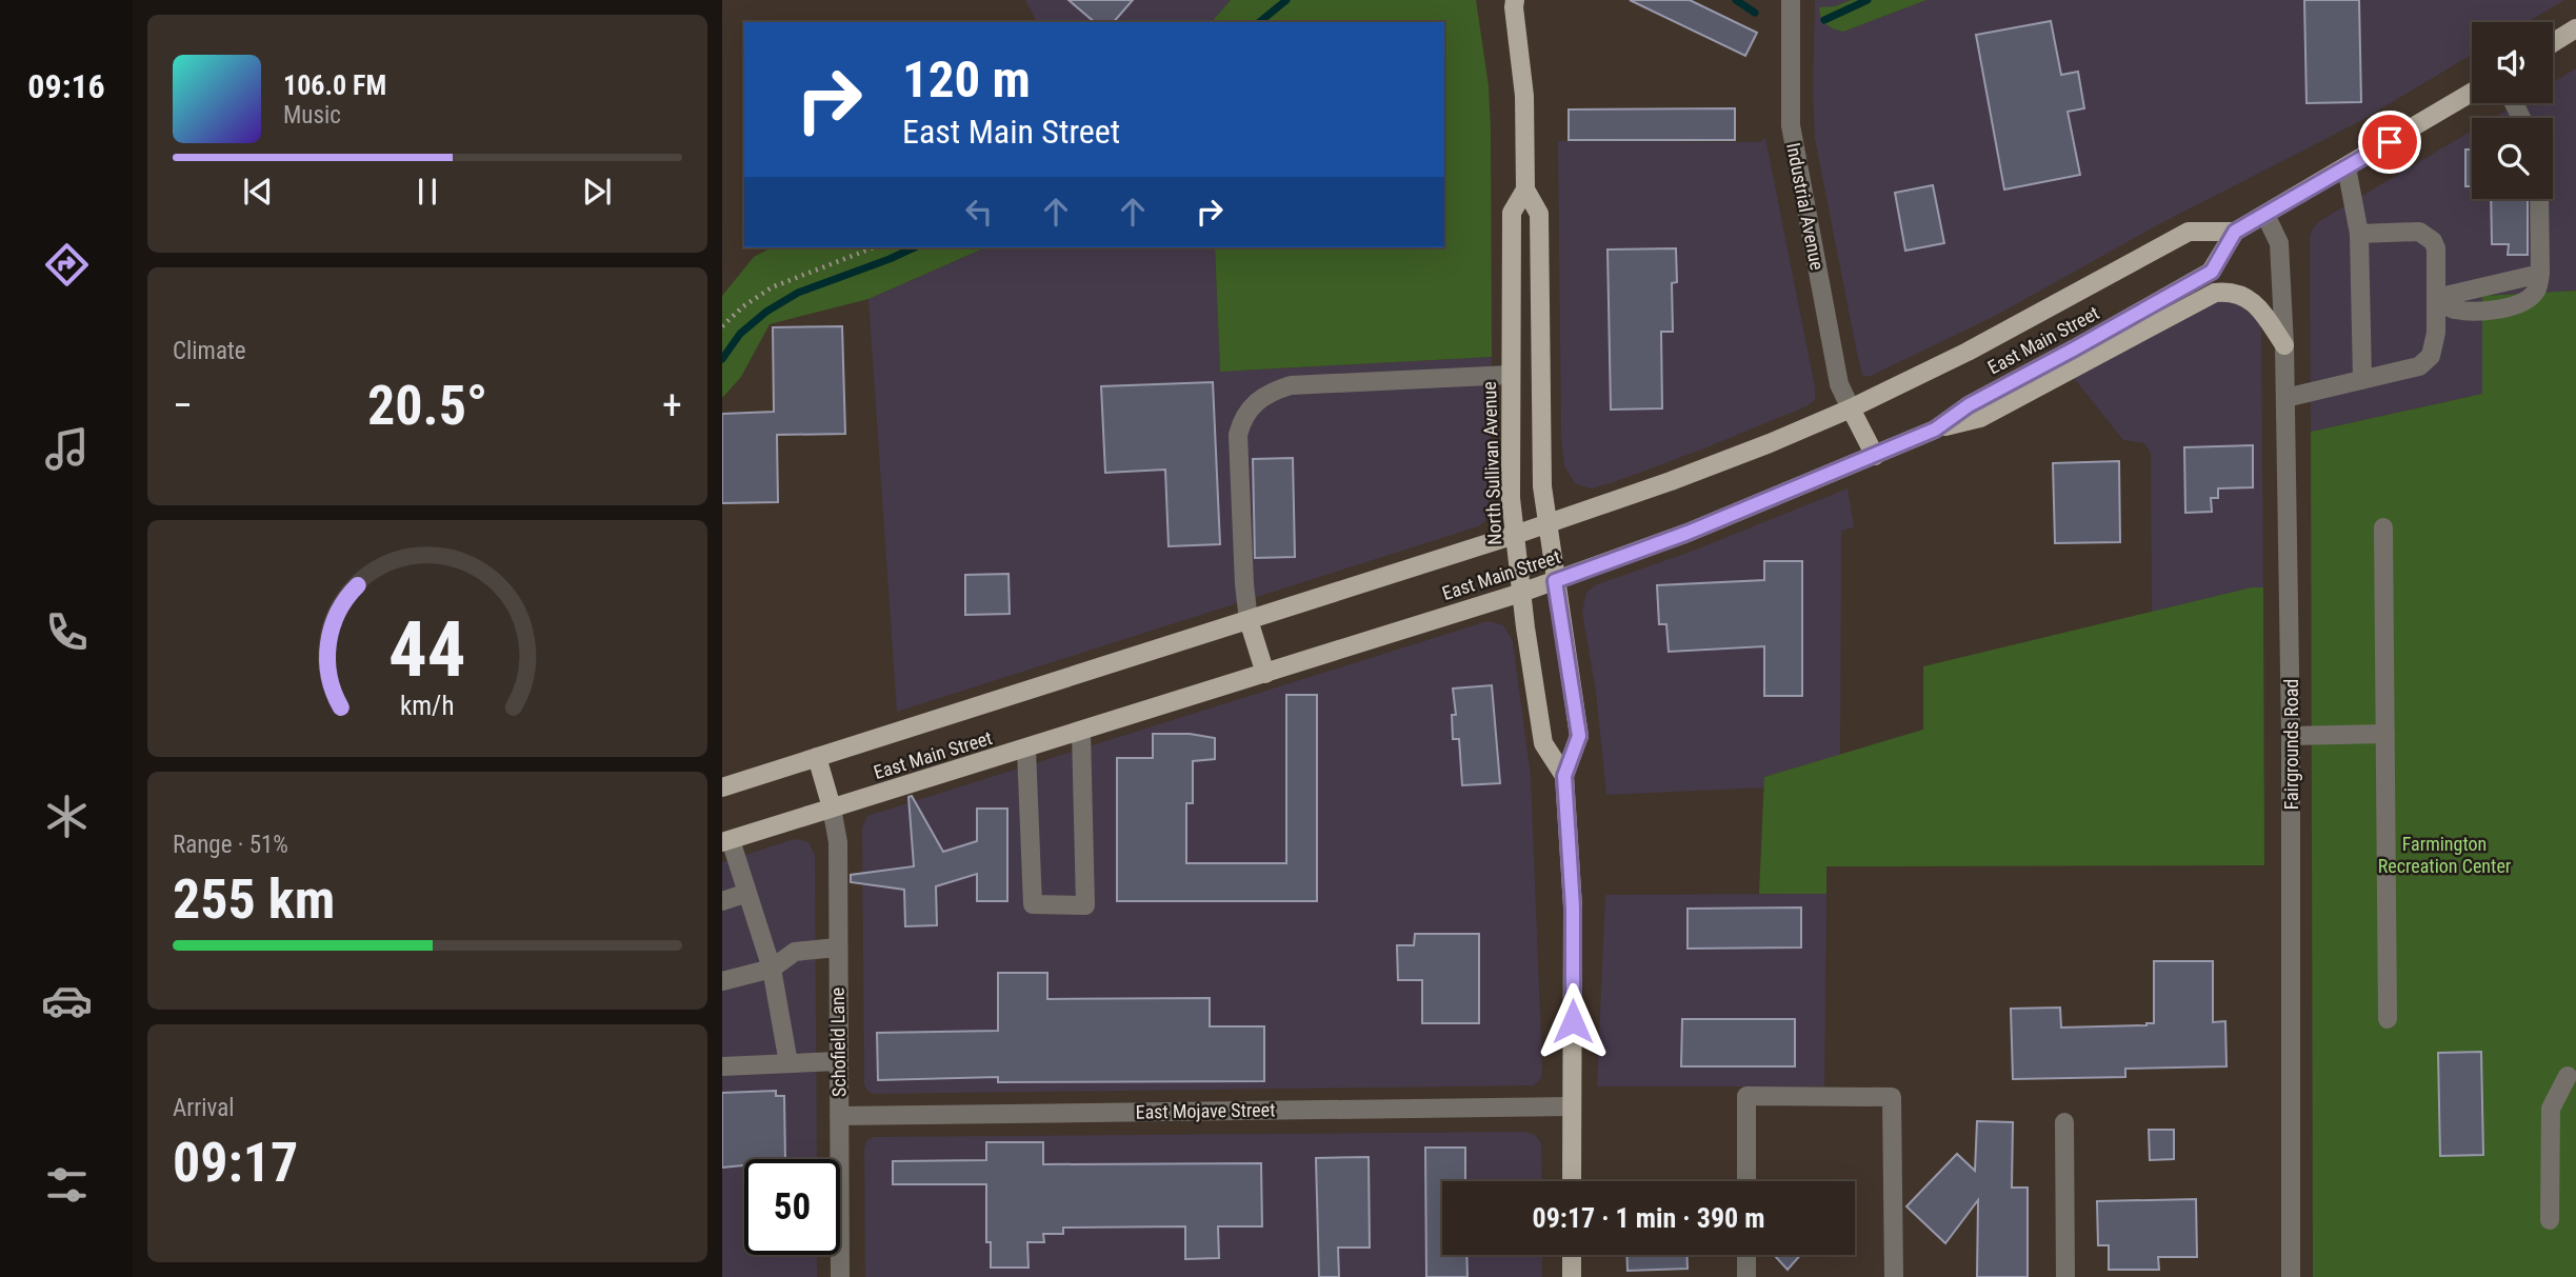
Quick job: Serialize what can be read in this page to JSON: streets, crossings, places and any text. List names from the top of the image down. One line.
{"streets":{"main road":["East Main Street","North Sullivan Avenue"],"street":["Industrial Avenue","Fairgrounds Road","Schofield Lane","East Mojave Street"]},"crossings":[["Industrial Avenue","East Main Street"],["East Main Street","North Sullivan Avenue"],["East Main Street","Fairgrounds Road"],["East Main Street","Schofield Lane"],["North Sullivan Avenue","East Mojave Street"],["Schofield Lane","East Mojave Street"]],"parks":["Farmington Recreation Center"],"page":{"tabs":"09:16","turn":["120 m","East Main Street"],"song":["106.0 FM","Music"],"tile":["Climate",["Range · 51%","255 km"],["Arrival","09:17"]],"heat":["−","20.5°","+"],"limit":"50","trip":"09:17 · 1 min · 390 m","gauge":["44","km/h"]}}
